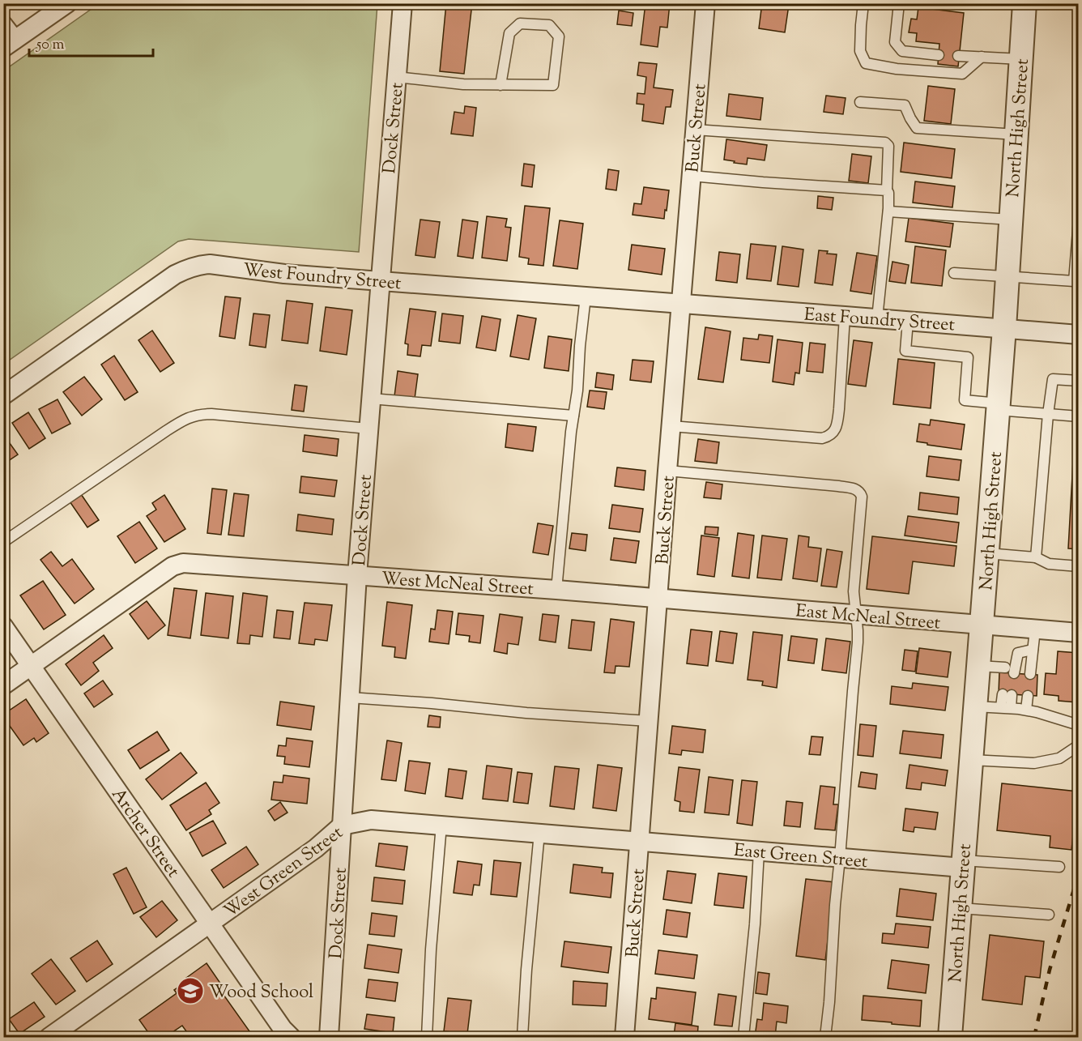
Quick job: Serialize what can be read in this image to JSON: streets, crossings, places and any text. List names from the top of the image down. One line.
{"streets":{"street":["Dock Street","Buck Street","North High Street","West Foundry Street","East Foundry Street","West McNeal Street","East McNeal Street","Archer Street","East Green Street","West Green Street"]},"crossings":[["Dock Street","West Foundry Street"],["Dock Street","West McNeal Street"],["Dock Street","West Green Street"],["Buck Street","West Foundry Street"],["Buck Street","East Foundry Street"],["Buck Street","West McNeal Street"],["Buck Street","East McNeal Street"],["Buck Street","East Green Street"],["Buck Street","West Green Street"],["North High Street","East Foundry Street"],["North High Street","East McNeal Street"],["North High Street","East Green Street"],["West Foundry Street","East Foundry Street"],["West McNeal Street","East McNeal Street"],["West McNeal Street","Archer Street"],["Archer Street","West Green Street"],["East Green Street","West Green Street"]],"places":{"school or university":["Wood School"]},"scale_bar":"50 m"}
